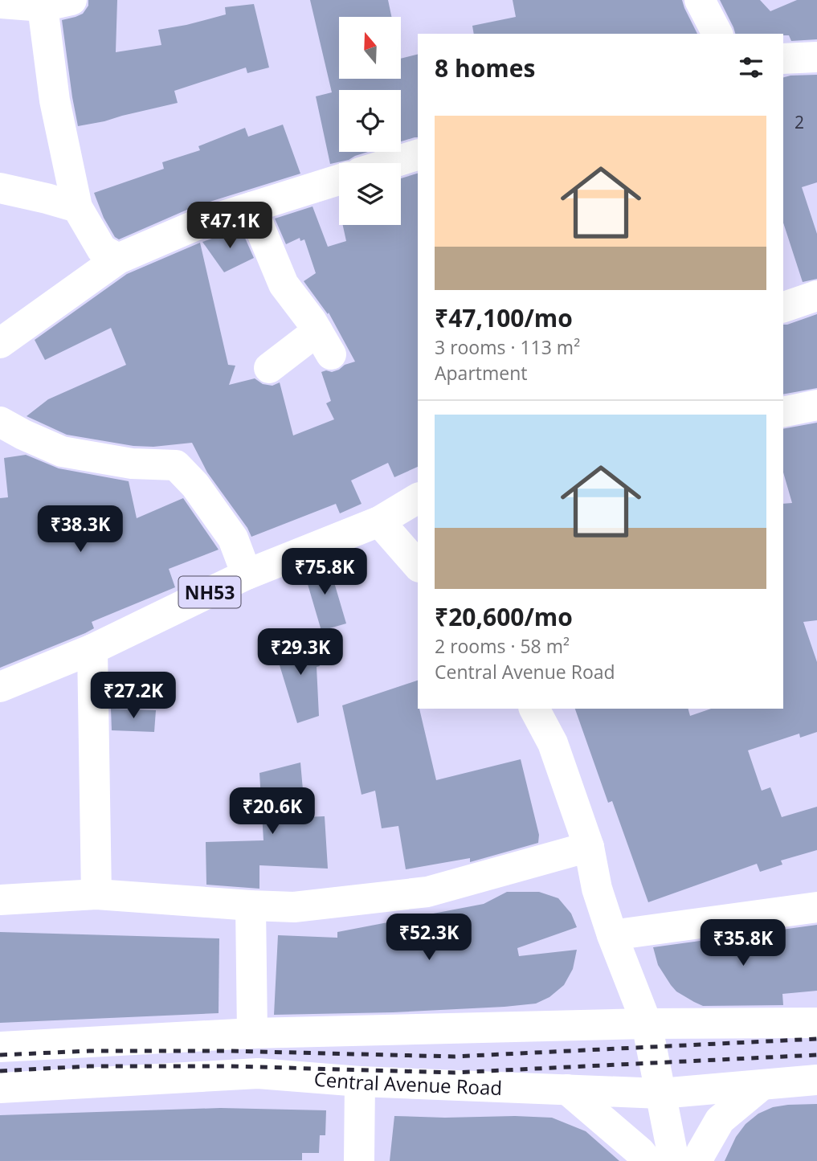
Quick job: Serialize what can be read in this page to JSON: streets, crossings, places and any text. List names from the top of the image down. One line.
{"streets":{"main road":["NH53","Central Avenue Road"]},"house_numbers":["2"],"north":"top","page":{"heading":"8 homes","list":[{"name":"₹47,100/mo","note":"3 rooms · 113 m² · Apartment"},{"name":"₹20,600/mo","note":"2 rooms · 58 m² · Central Avenue Road"}],"price":["₹47.1K","₹38.3K","₹75.8K","₹29.3K","₹27.2K","₹20.6K","₹52.3K","₹35.8K"]}}
